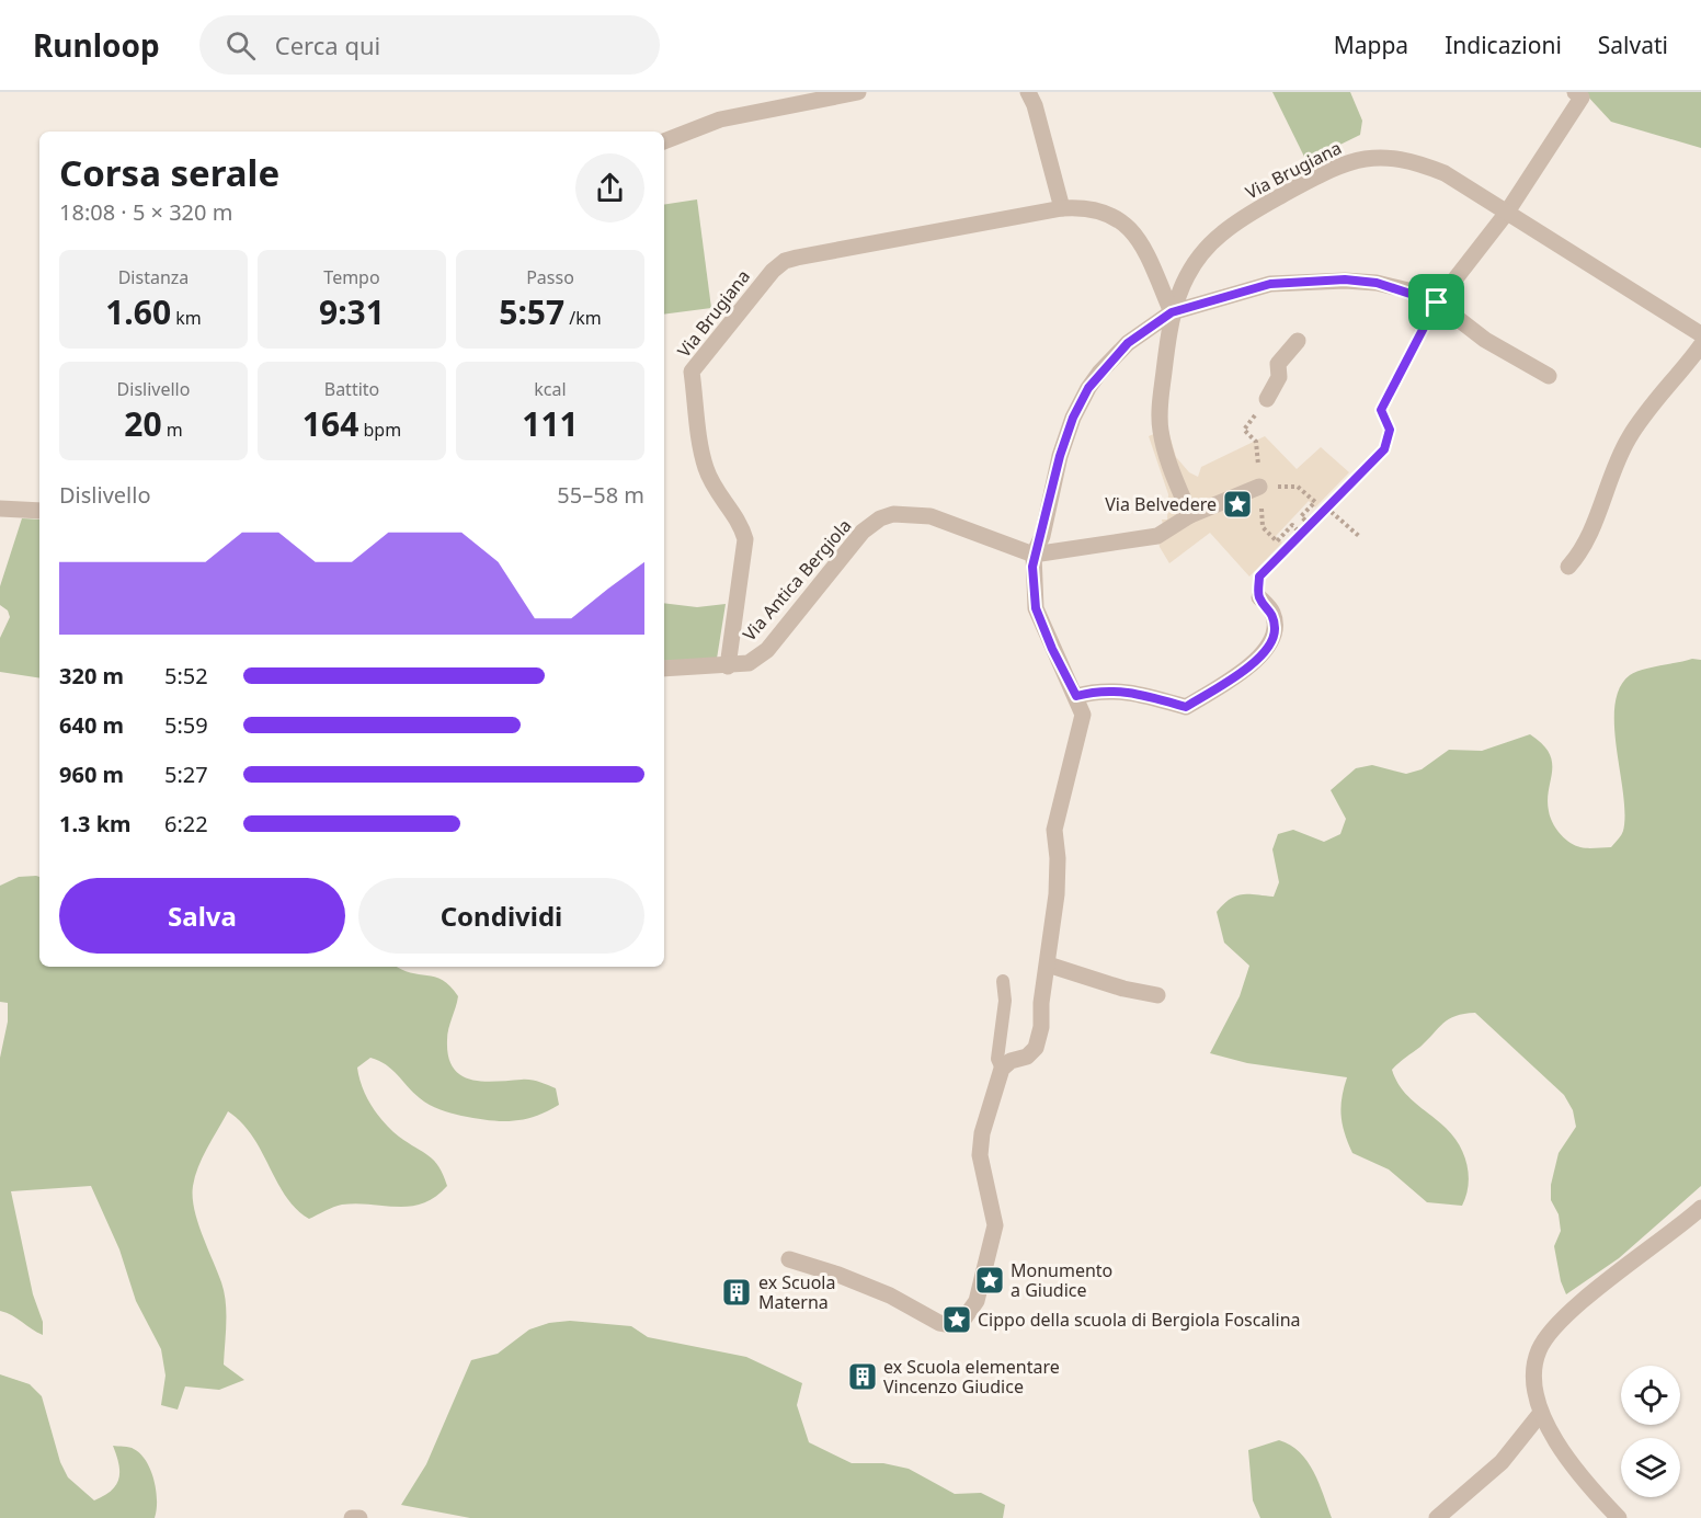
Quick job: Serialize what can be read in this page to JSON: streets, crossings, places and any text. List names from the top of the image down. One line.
{"streets":{"street":["Via Brugiana","Via Antica Bergiola"]},"crossings":[["Via Brugiana","Via Antica Bergiola"]],"places":{"place":["Via Belvedere","Monumento a Giudice","Cippo della scuola di Bergiola Foscalina"],"building":["ex Scuola Materna","ex Scuola elementare Vincenzo Giudice"]},"page":{"header":"Runloop","search":"Cerca qui","nav":["Mappa","Indicazioni","Salvati"],"heading":["Corsa serale","18:08 · 5 × 320 m"],"stats":[["Distanza","1.60 km"],["Tempo","9:31"],["Passo","5:57 /km"],["Dislivello","20 m"],["Battito","164 bpm"],["kcal","111"]],"chart":["Dislivello","55–58 m"],"list":[{"name":"320 m","note":"5:52"},{"name":"640 m","note":"5:59"},{"name":"960 m","note":"5:27"},{"name":"1.3 km","note":"6:22"}],"buttons":["Salva","Condividi"]}}
